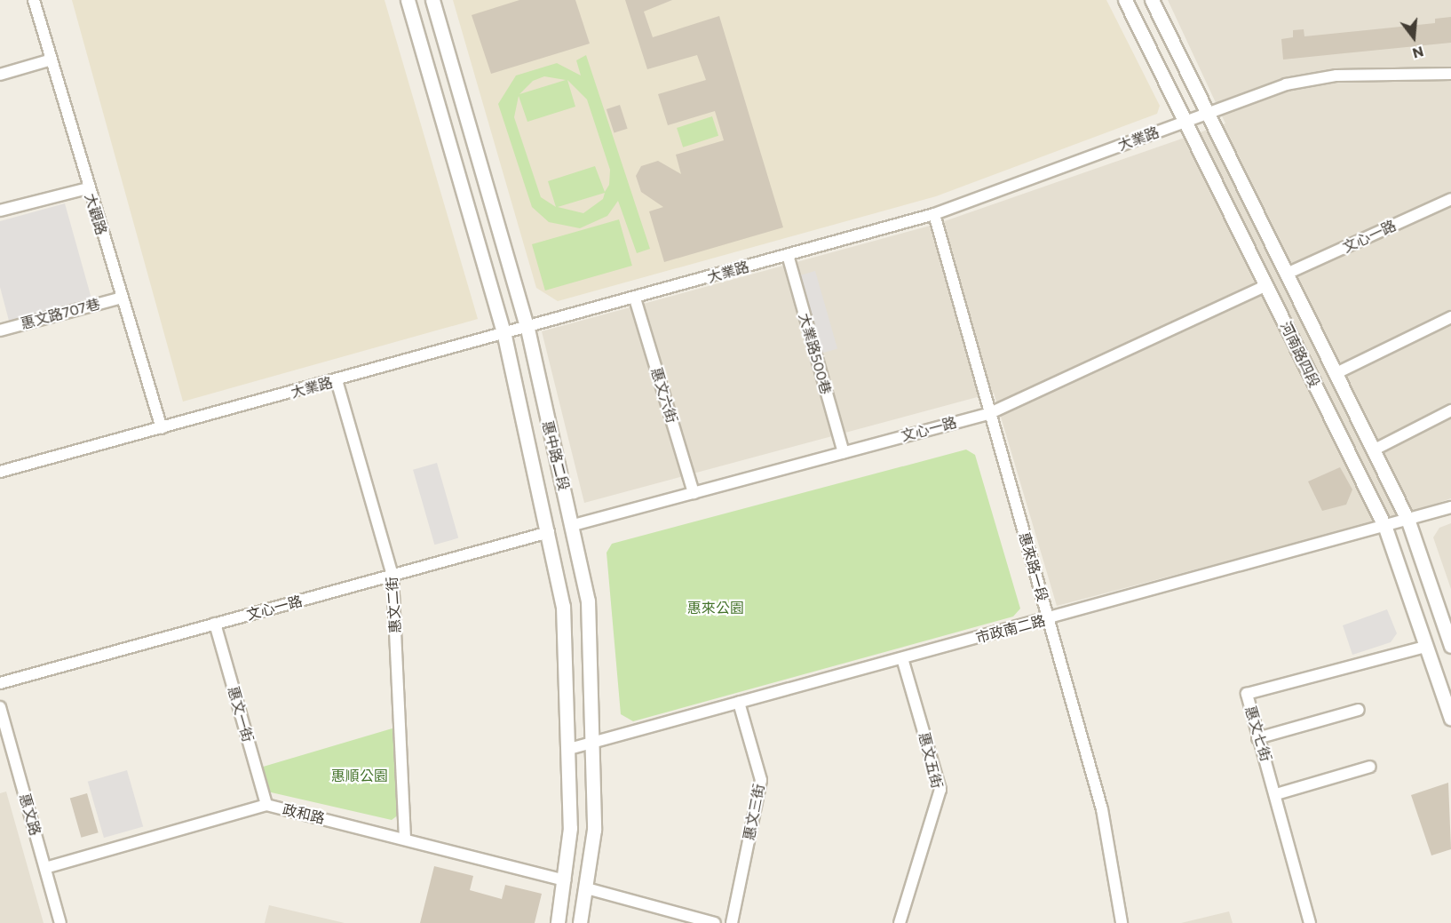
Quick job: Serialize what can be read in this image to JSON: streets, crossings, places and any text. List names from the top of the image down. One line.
{"streets":{"street":["大業路","大觀路","文心一路","惠文路707巷","大業路500巷","河南路四段","惠文六街","惠中路二段","惠來路一段","惠文二街","市政南二路","惠文一街","惠文七街","惠文五街","惠文三街","政和路","惠文路"]},"crossings":[["大業路","大觀路"],["大業路","大業路500巷"],["大業路","河南路四段"],["大業路","惠文六街"],["大業路","惠中路二段"],["大業路","惠來路一段"],["大業路","惠文二街"],["大觀路","惠文路707巷"],["文心一路","大業路500巷"],["文心一路","河南路四段"],["文心一路","惠文六街"],["文心一路","惠中路二段"],["文心一路","惠來路一段"],["文心一路","惠文二街"],["文心一路","惠文一街"],["河南路四段","市政南二路"],["河南路四段","惠文七街"],["惠中路二段","市政南二路"],["惠中路二段","政和路"],["惠來路一段","市政南二路"],["惠文二街","政和路"],["市政南二路","惠文五街"],["市政南二路","惠文三街"],["惠文一街","政和路"],["政和路","惠文路"]],"parks":["惠來公園","惠順公園"],"north":"bottom"}
